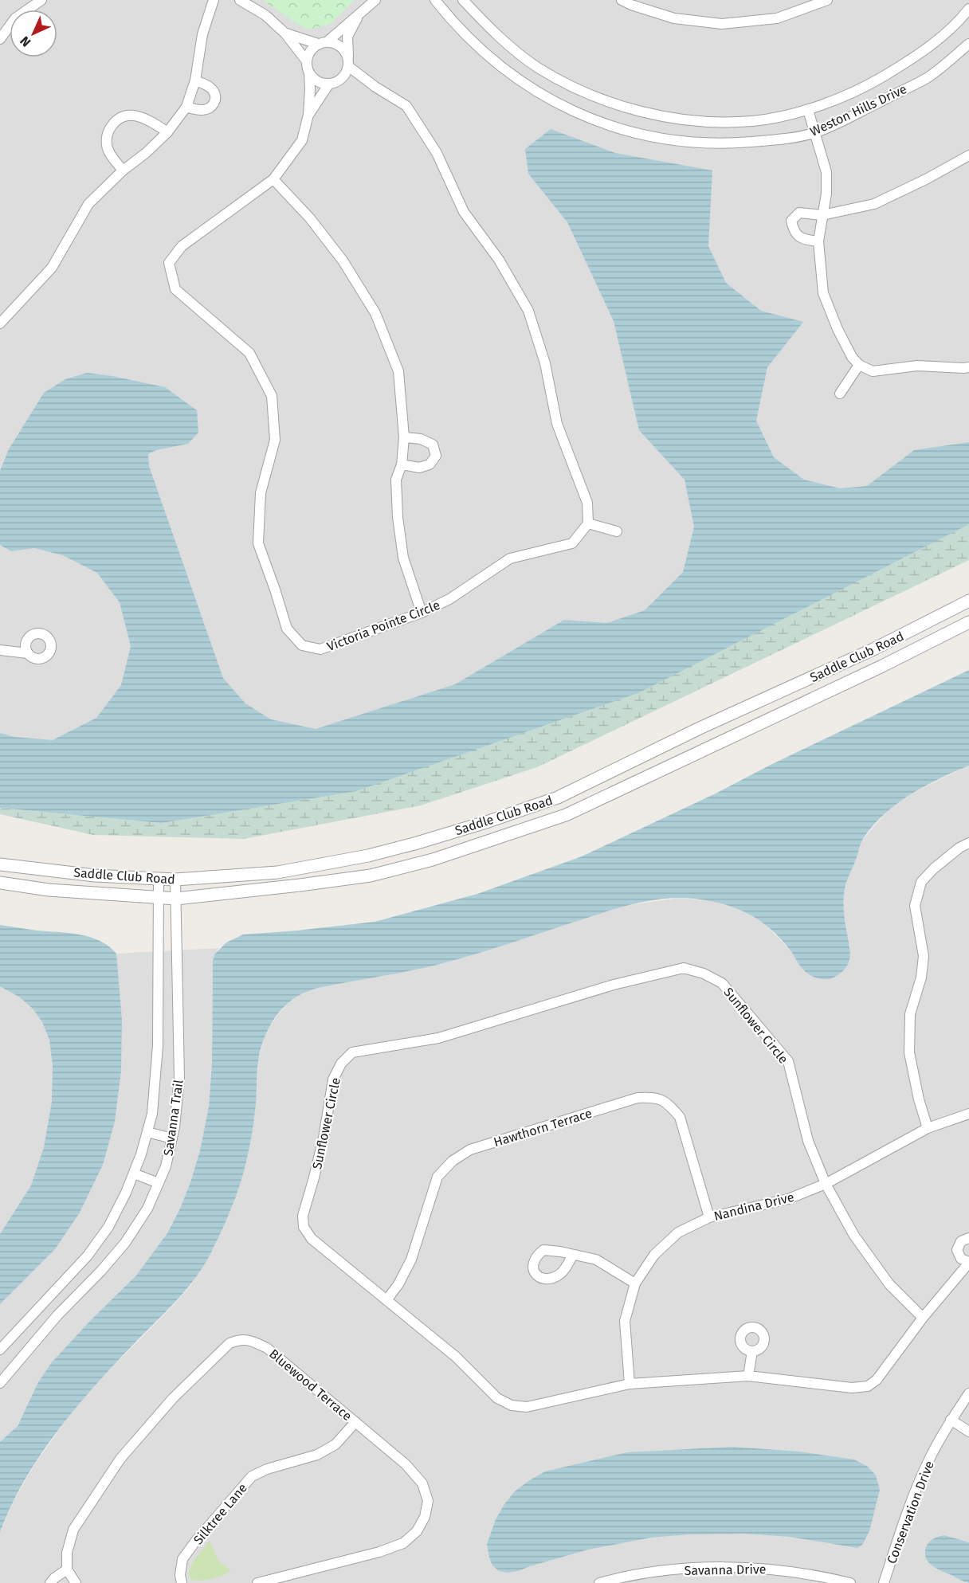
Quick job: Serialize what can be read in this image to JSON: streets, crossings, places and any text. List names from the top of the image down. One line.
{"streets":{"street":["Weston Hills Drive","Victoria Pointe Circle","Saddle Club Road","Sunflower Circle","Savanna Trail","Hawthorn Terrace","Nandina Drive","Bluewood Terrace","Conservation Drive","Silktree Lane","Savanna Drive"]},"crossings":[["Saddle Club Road","Savanna Trail"],["Sunflower Circle","Hawthorn Terrace"],["Sunflower Circle","Nandina Drive"],["Hawthorn Terrace","Nandina Drive"],["Bluewood Terrace","Silktree Lane"]],"north":"bottom left"}
